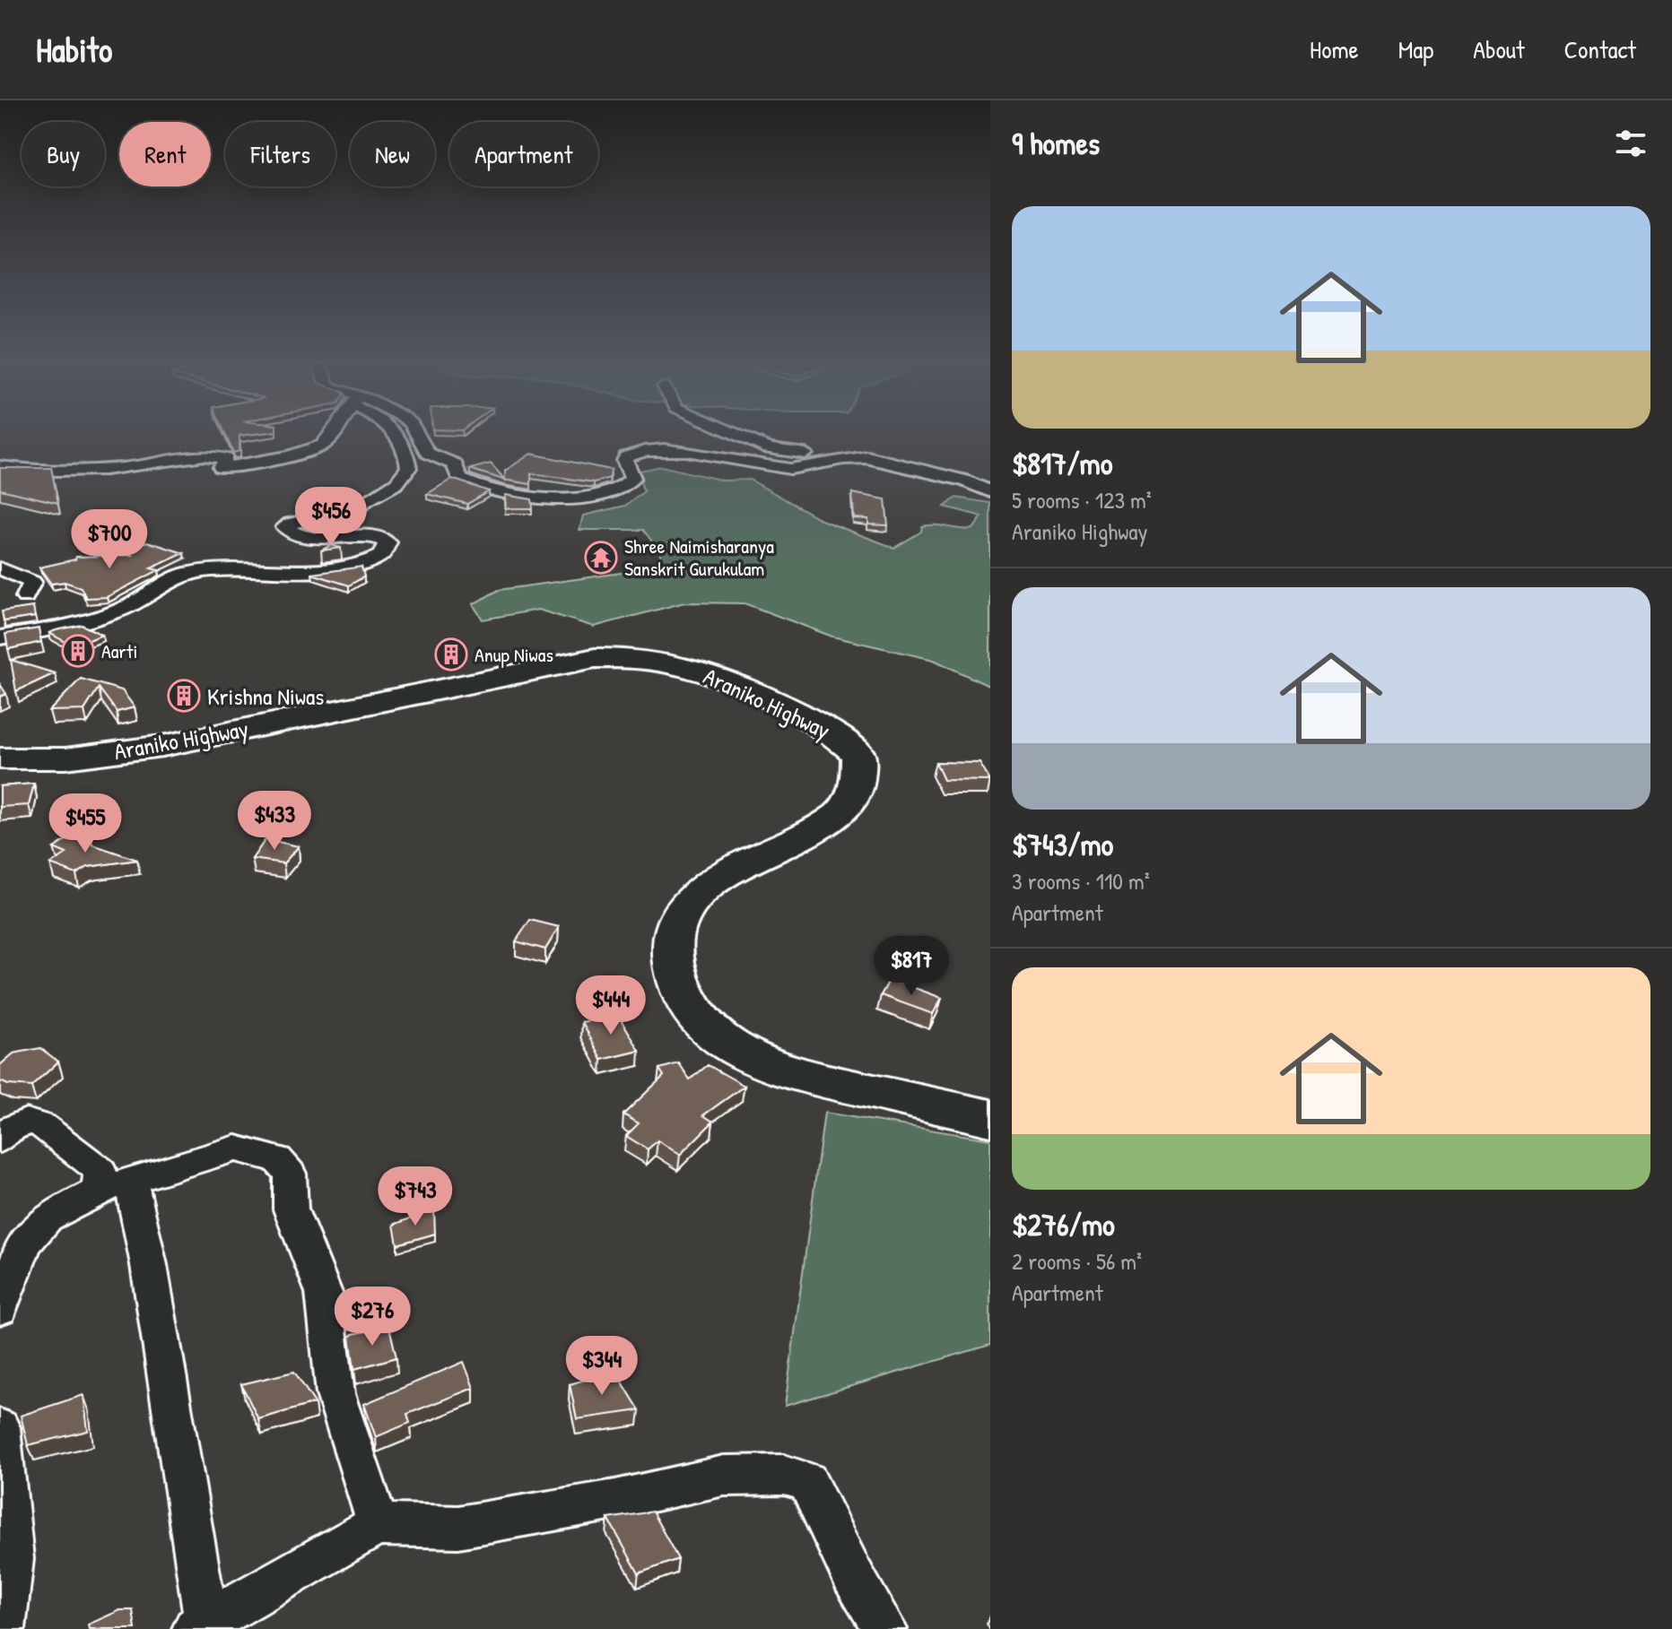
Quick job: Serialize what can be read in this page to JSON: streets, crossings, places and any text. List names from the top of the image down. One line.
{"streets":{"highway":["Araniko Highway"]},"places":{"temple":["Shree Naimisharanya Sanskrit Gurukulam"],"building":["Aarti","Anup Niwas","Krishna Niwas"]},"page":{"header":"Habito","nav":["Home","Map","About","Contact"],"heading":"9 homes","chip":["Buy","Rent","Filters","New","Apartment"],"list":[{"name":"$817/mo","note":"5 rooms · 123 m² · Araniko Highway"},{"name":"$743/mo","note":"3 rooms · 110 m² · Apartment"},{"name":"$276/mo","note":"2 rooms · 56 m² · Apartment"}],"price":["$456","$700","$433","$455","$817","$444","$743","$276","$344"]}}
